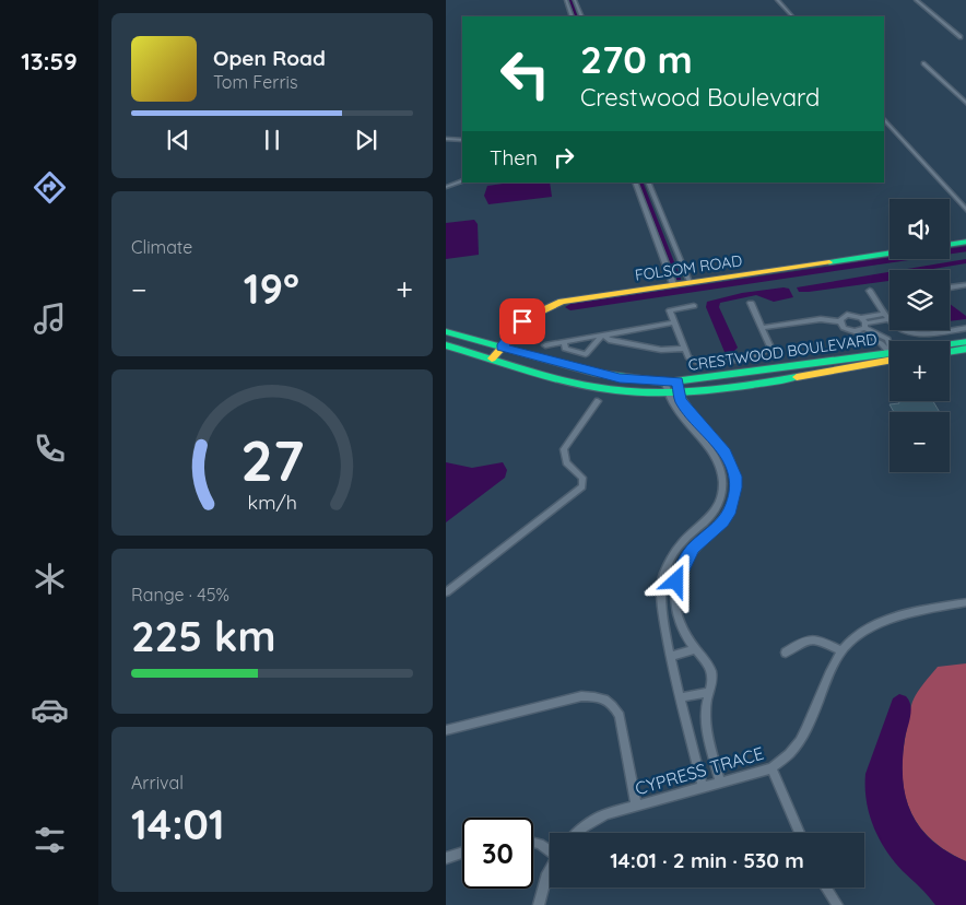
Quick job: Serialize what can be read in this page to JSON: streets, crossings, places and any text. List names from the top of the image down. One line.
{"streets":{"main road":["FOLSOM ROAD","CRESTWOOD BOULEVARD"],"street":["CYPRESS TRACE"]},"crossings":[["FOLSOM ROAD","CRESTWOOD BOULEVARD"]],"page":{"tabs":"13:59","turn":["270 m","Crestwood Boulevard"],"song":["Open Road","Tom Ferris"],"then":"Then","tile":["Climate",["Range · 45%","225 km"],["Arrival","14:01"]],"map_buttons":["+","−"],"heat":["−","19°","+"],"limit":"30","trip":"14:01 · 2 min · 530 m","gauge":["27","km/h"]}}
